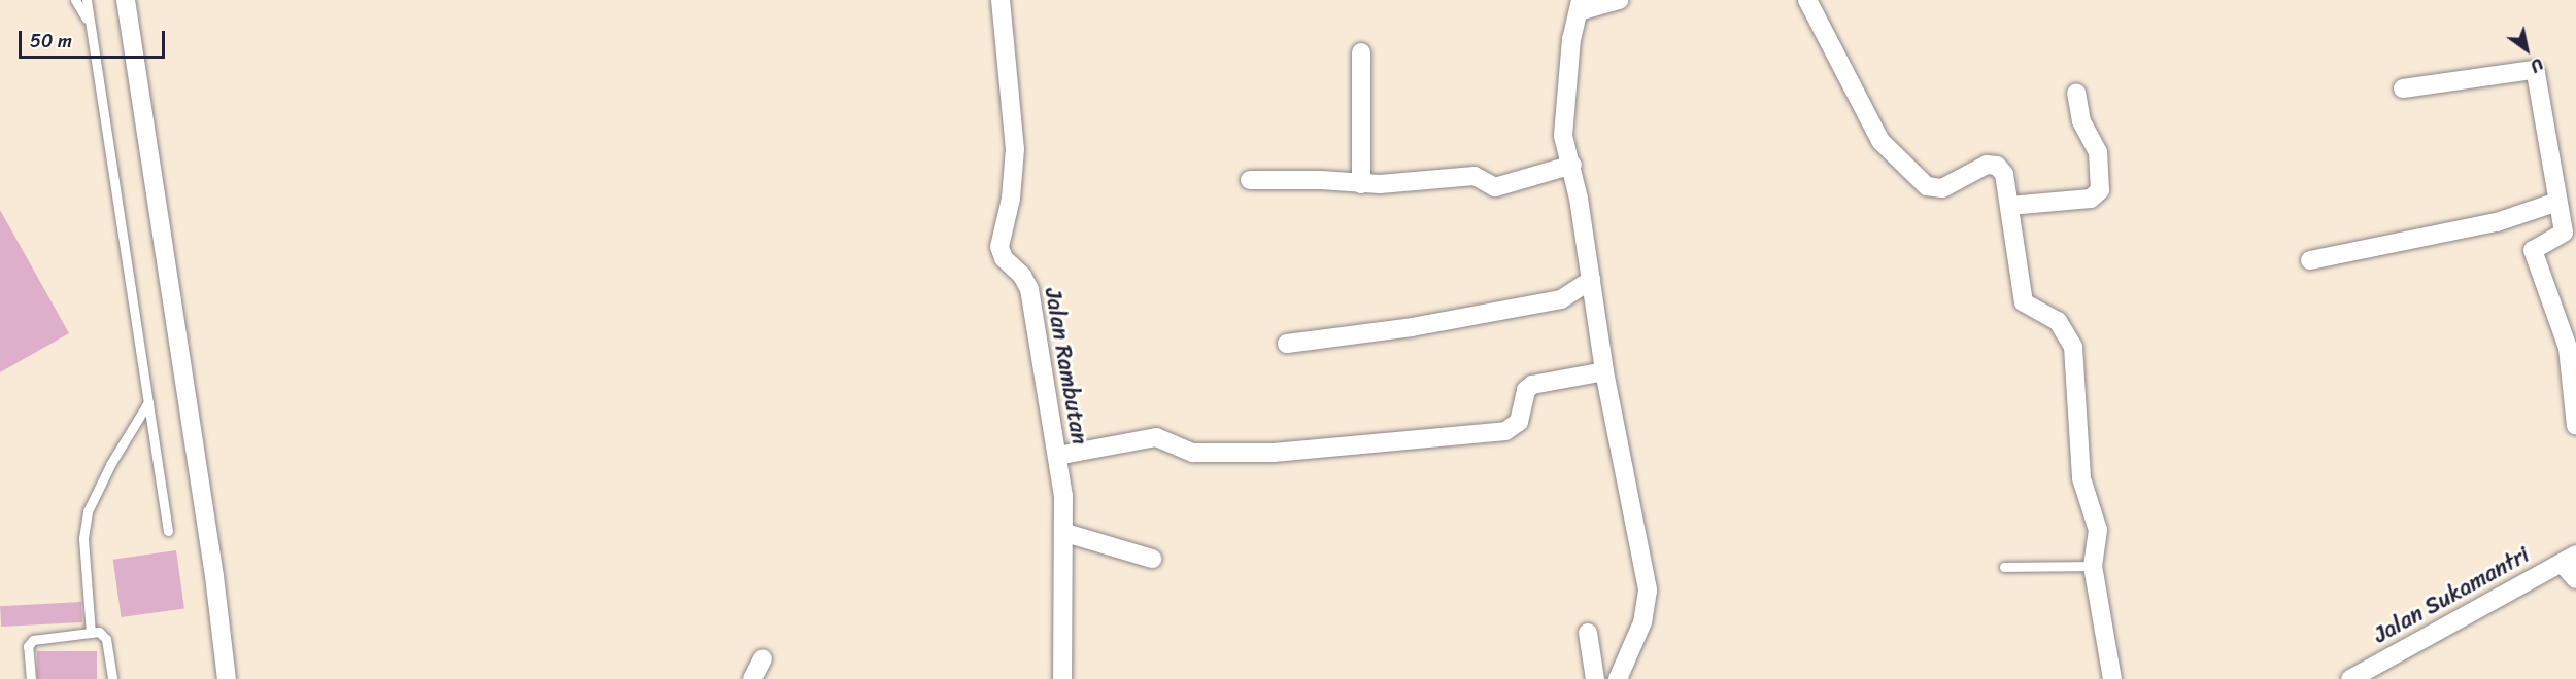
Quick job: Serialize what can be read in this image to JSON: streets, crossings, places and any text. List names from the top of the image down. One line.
{"streets":{"street":["Jalan Rambutan","Jalan Sukamantri"]},"scale_bar":"50 m","north":"bottom right"}
